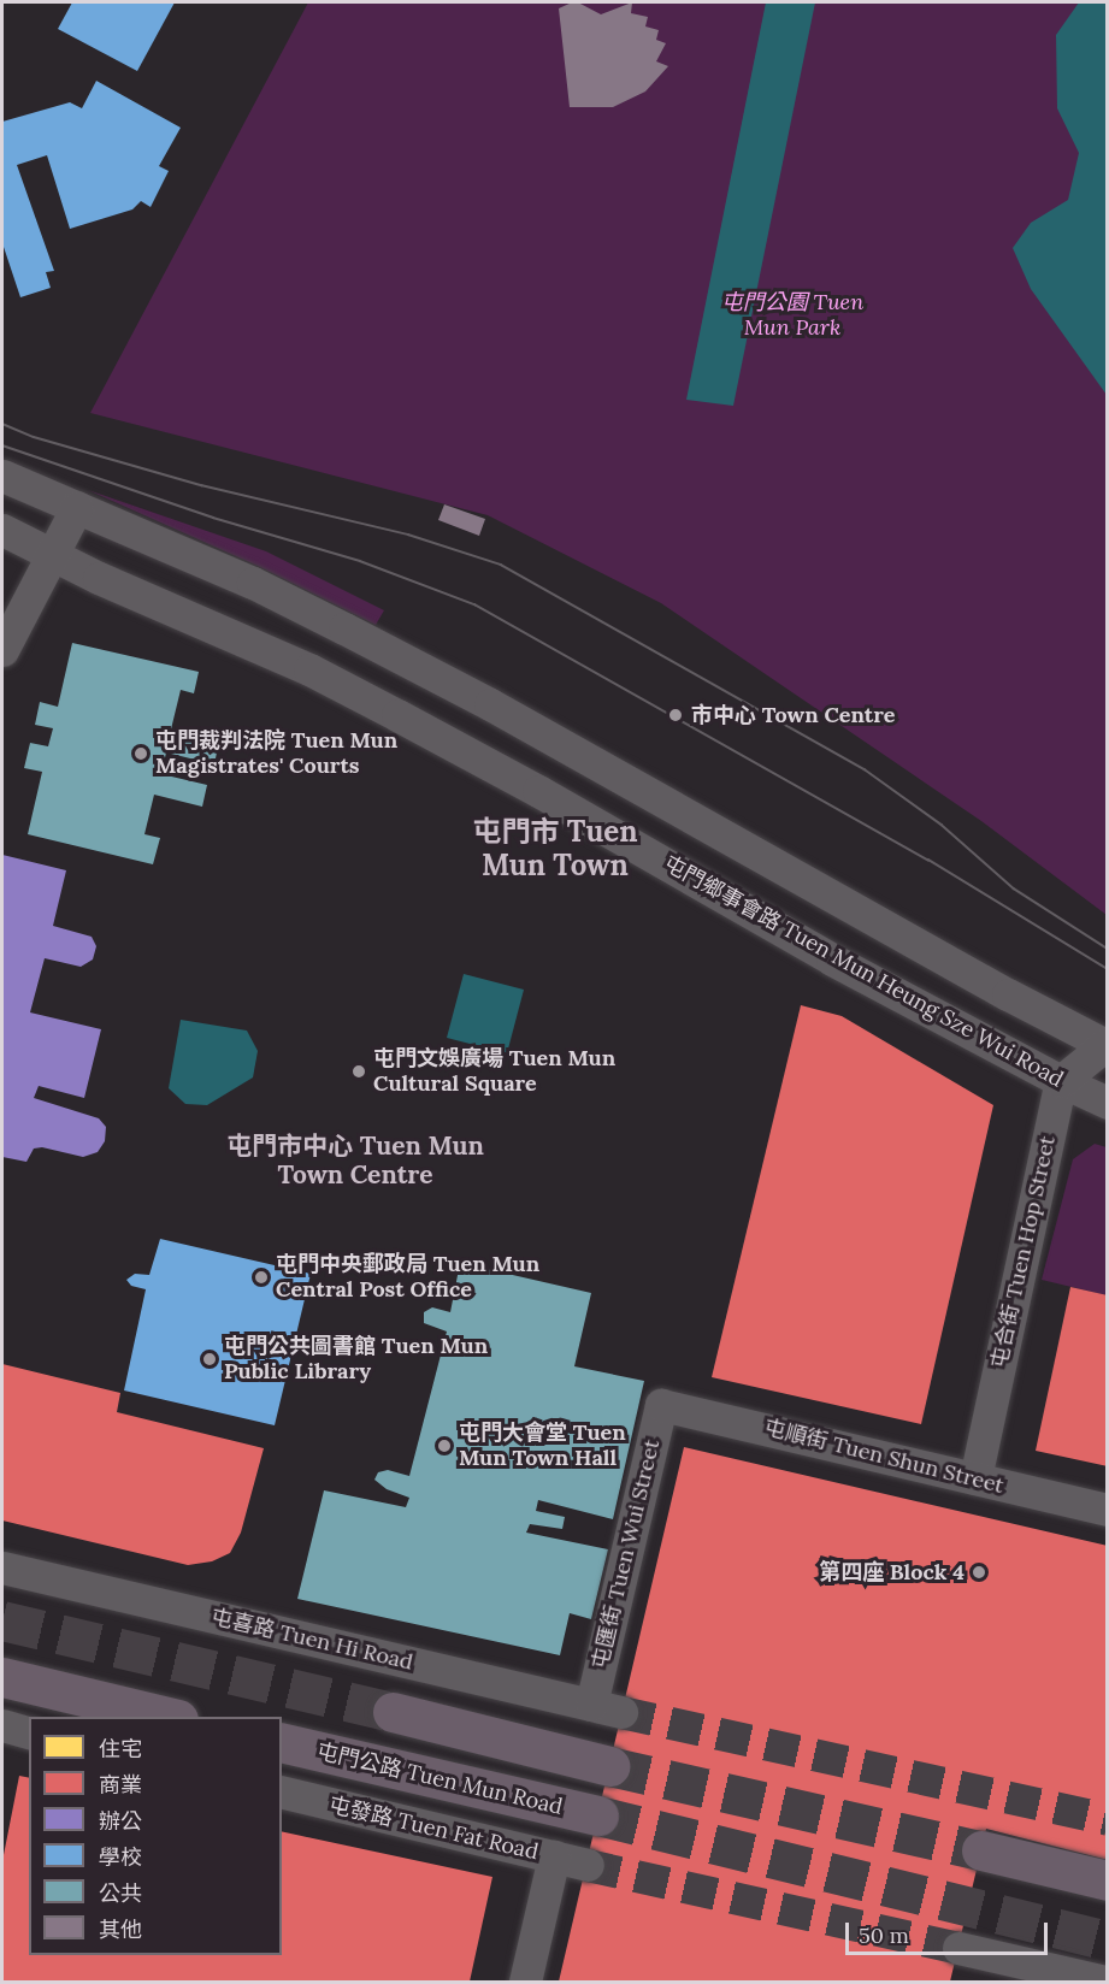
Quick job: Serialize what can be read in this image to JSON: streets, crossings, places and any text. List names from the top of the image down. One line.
{"streets":{"highway":["屯門公路 Tuen Mun Road"],"main road":["屯門鄉事會路 Tuen Mun Heung Sze Wui Road","屯合街 Tuen Hop Street","屯順街 Tuen Shun Street","屯匯街 Tuen Wui Street","屯喜路 Tuen Hi Road","屯發路 Tuen Fat Road"]},"crossings":[["屯門鄉事會路 Tuen Mun Heung Sze Wui Road","屯合街 Tuen Hop Street"],["屯合街 Tuen Hop Street","屯順街 Tuen Shun Street"],["屯順街 Tuen Shun Street","屯匯街 Tuen Wui Street"],["屯匯街 Tuen Wui Street","屯喜路 Tuen Hi Road"]],"districts":["屯門市 Tuen Mun Town","屯門市中心 Tuen Mun Town Centre"],"parks":["屯門公園 Tuen Mun Park"],"places":["市中心 Town Centre","屯門裁判法院 Tuen Mun Magistrates' Courts","屯門文娛廣場 Tuen Mun Cultural Square","屯門中央郵政局 Tuen Mun Central Post Office","屯門公共圖書館 Tuen Mun Public Library","屯門大會堂 Tuen Mun Town Hall","第四座 Block 4"],"legend":["住宅","商業","辦公","學校","公共","其他"],"scale_bar":"50 m"}
